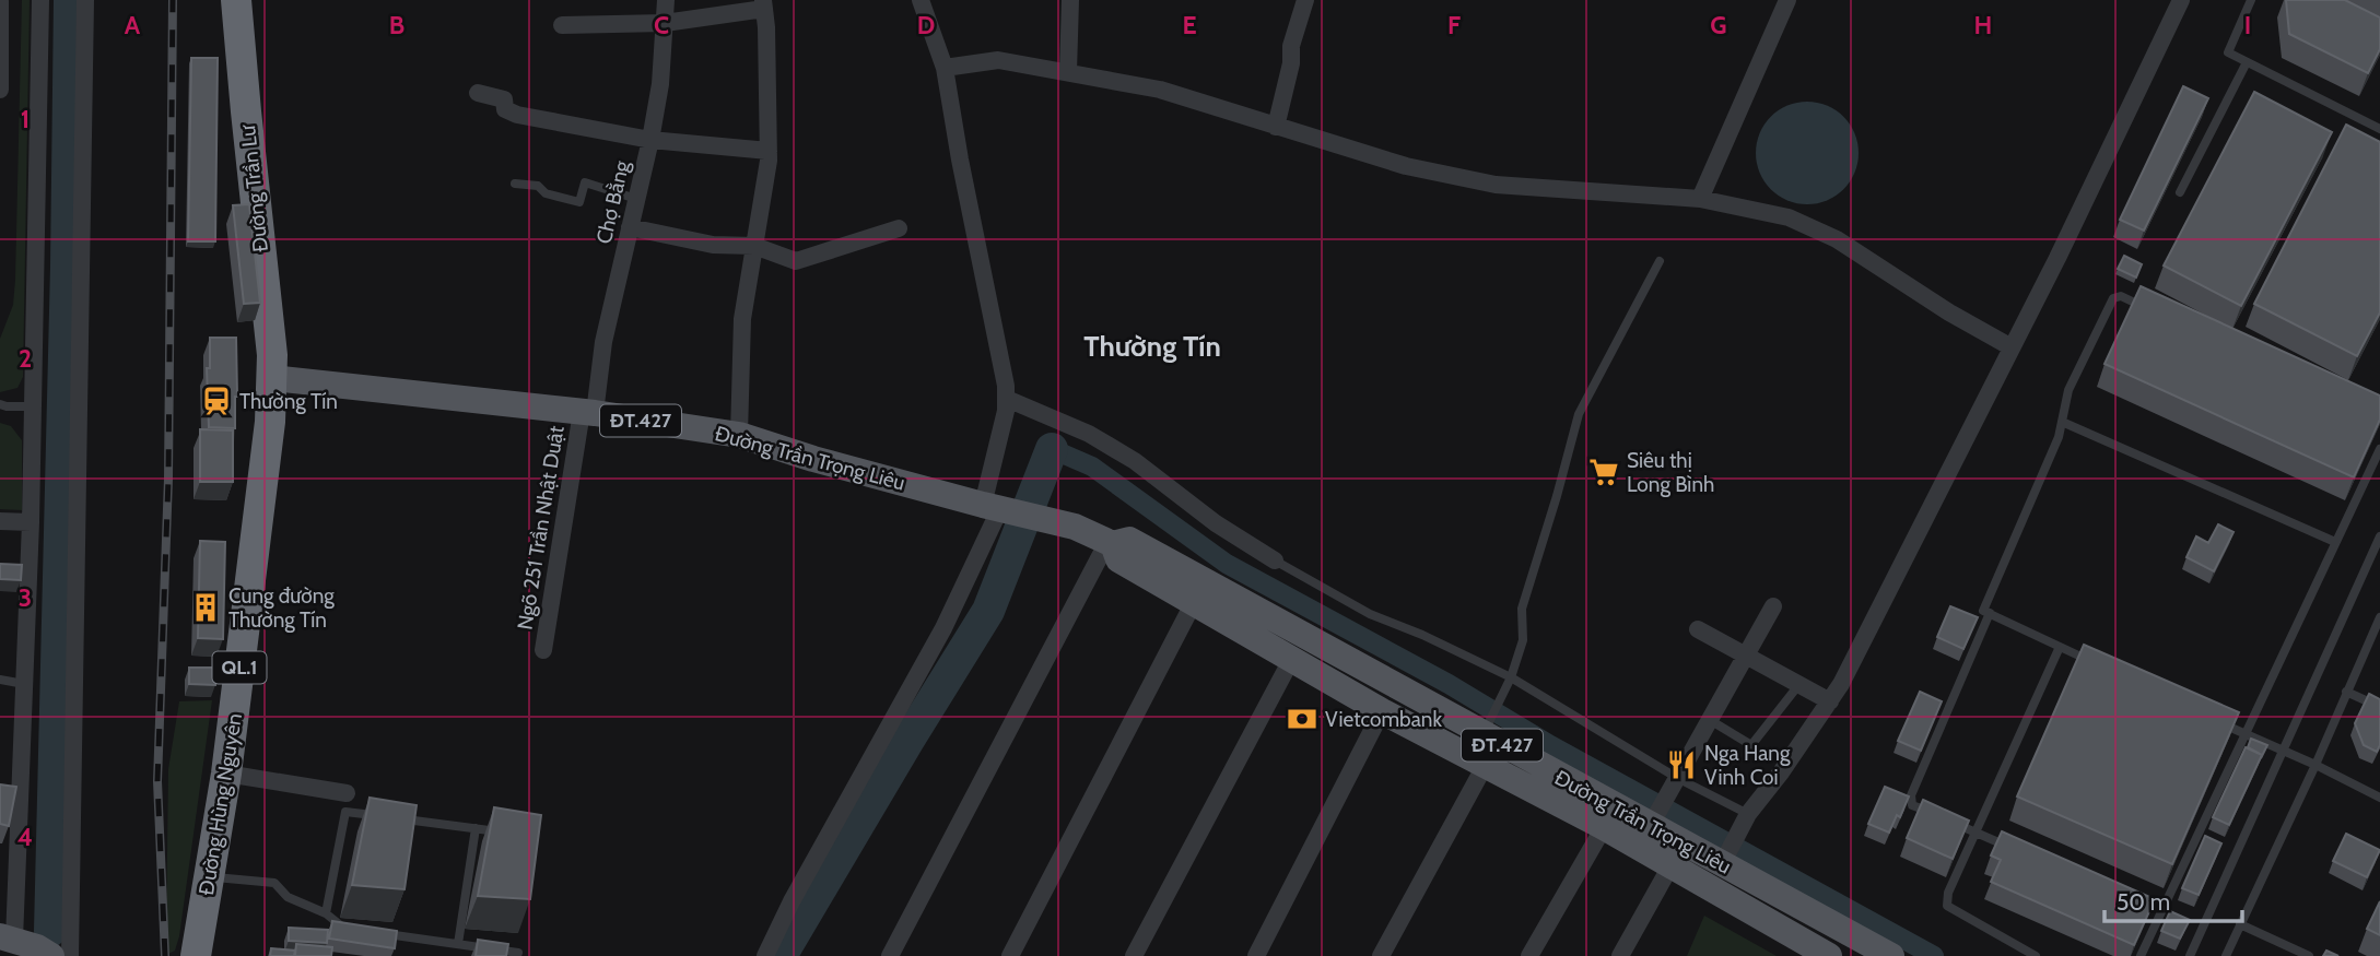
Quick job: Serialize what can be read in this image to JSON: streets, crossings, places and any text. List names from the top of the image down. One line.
{"streets":{"highway":["Đường Trần Lư","QL.1","Đường Hùng Nguyên"],"main road":["ĐT.427","Đường Trần Trọng Liêu"],"street":["Chợ Bằng","Ngõ 251 Trần Nhật Duật"]},"crossings":[["Đường Trần Lư","Đường Trần Trọng Liêu"],["Đường Trần Lư","Đường Hùng Nguyên"],["Chợ Bằng","Đường Trần Trọng Liêu"],["Chợ Bằng","Ngõ 251 Trần Nhật Duật"],["Đường Trần Trọng Liêu","Ngõ 251 Trần Nhật Duật"],["Đường Trần Trọng Liêu","Đường Hùng Nguyên"]],"districts":["Thường Tín"],"places":{"station":["Thường Tín"],"supermarket":["Siêu thị Long Bình"],"building":["Cung đường Thường Tín"],"bank":["Vietcombank"],"restaurant":["Nga Hang Vinh Coi"]},"scale_bar":"50 m","grid":{"columns":["A","B","C","D","E","F","G","H","I"],"rows":["1","2","3","4"]}}
